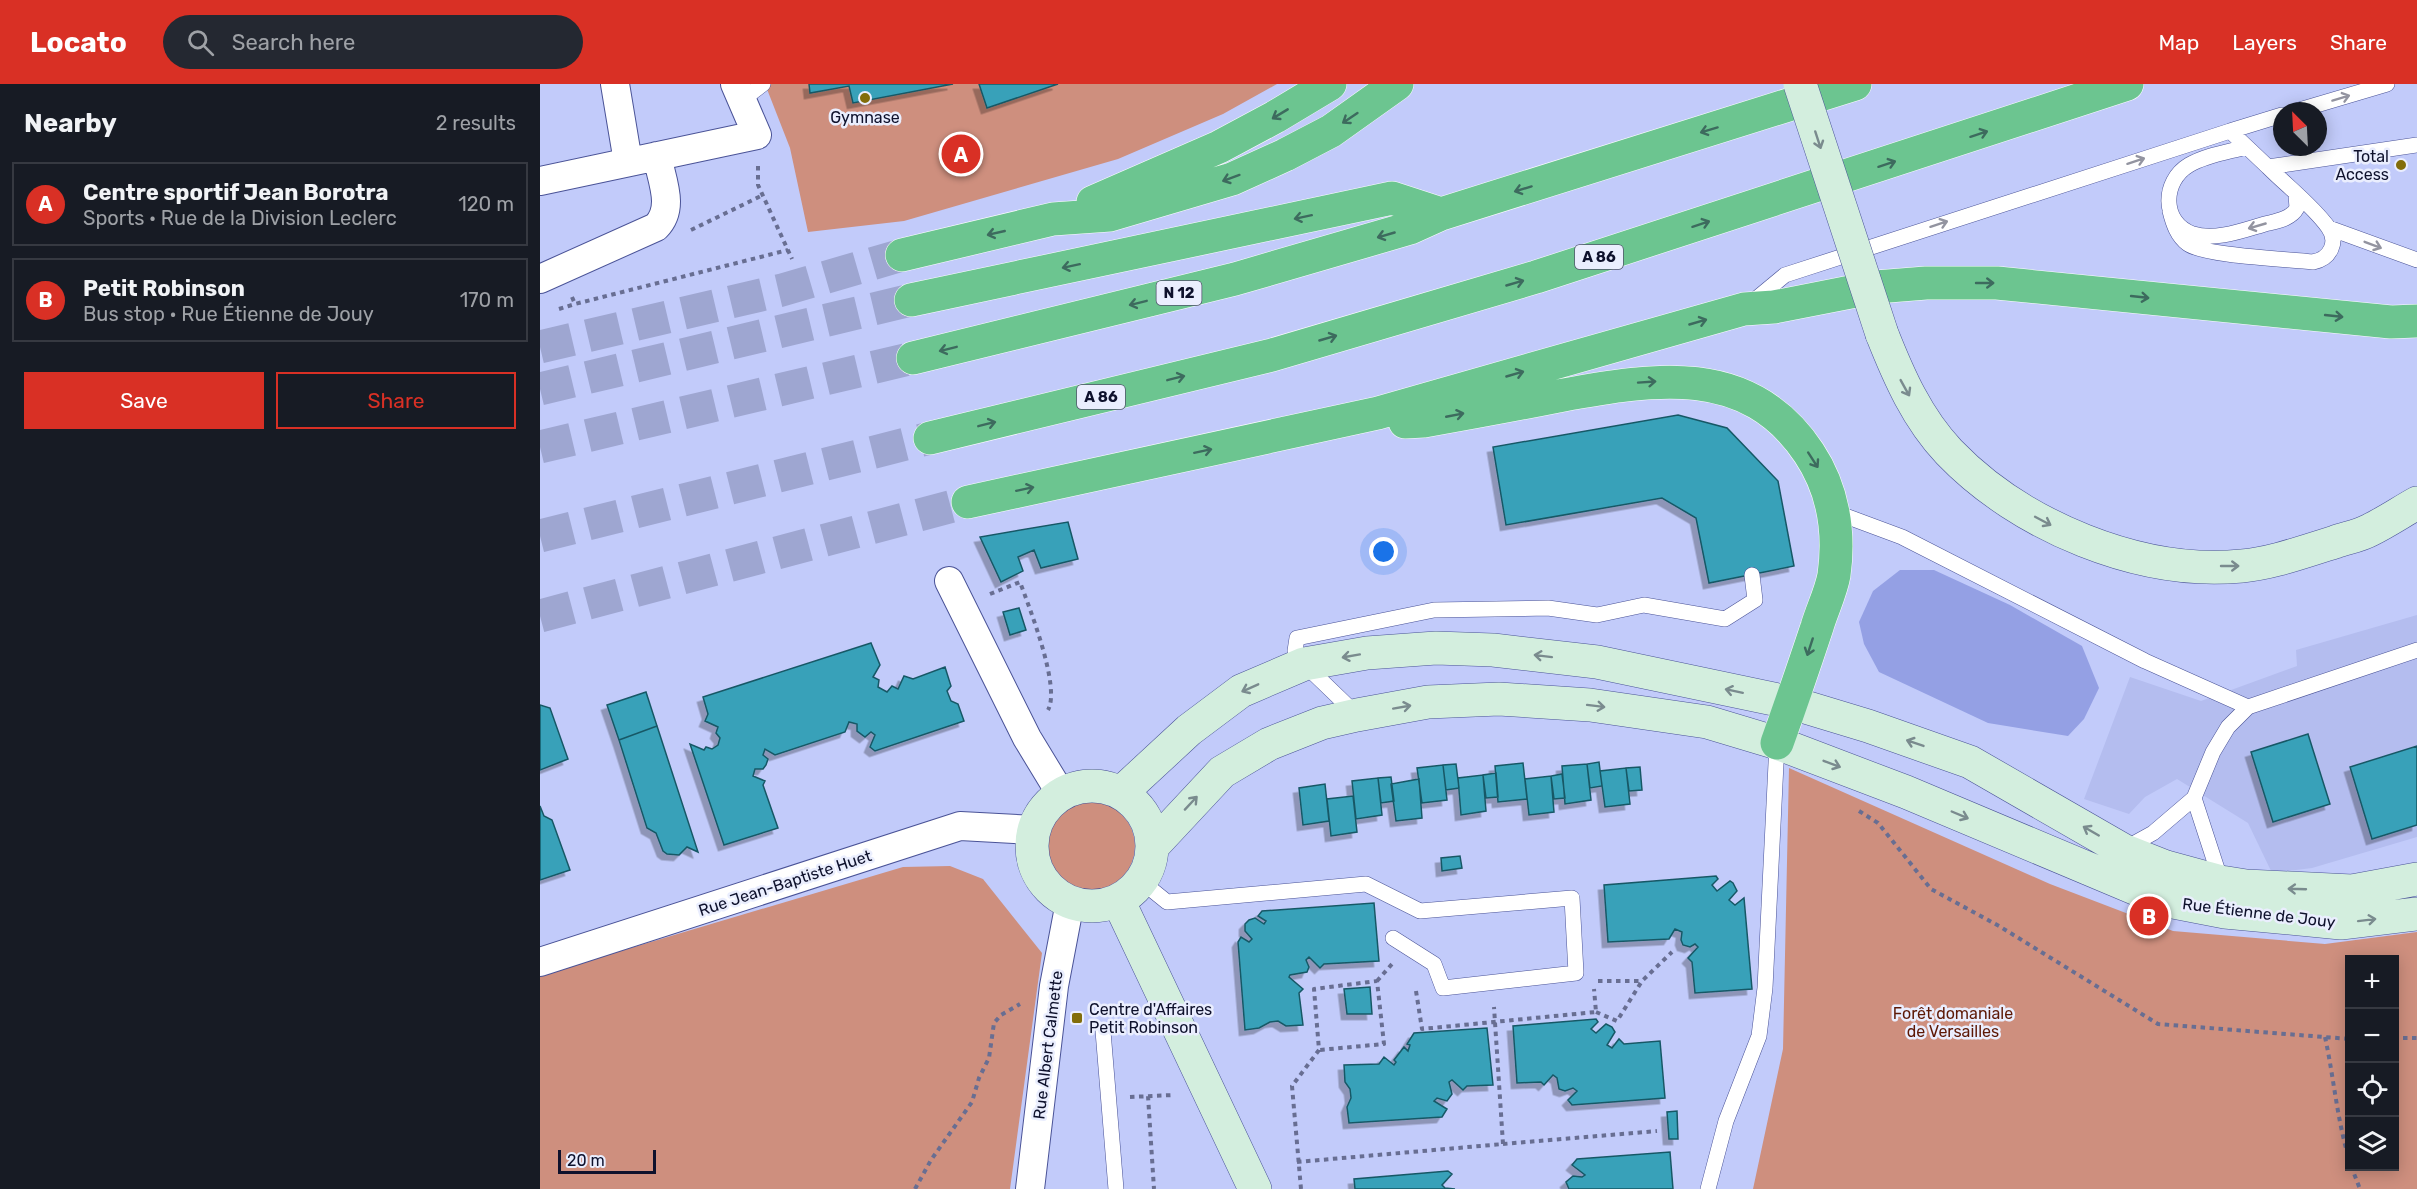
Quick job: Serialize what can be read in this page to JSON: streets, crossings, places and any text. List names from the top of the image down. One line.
{"streets":{"highway":["A 86","N 12"],"main road":["Rue Étienne de Jouy"],"street":["Rue Jean-Baptiste Huet","Rue Albert Calmette"]},"crossings":[["Rue Jean-Baptiste Huet","Rue Étienne de Jouy"],["Rue Jean-Baptiste Huet","Rue Albert Calmette"],["Rue Étienne de Jouy","Rue Albert Calmette"]],"parks":["Forêt domaniale de Versailles"],"places":{"other":["Gymnase","Total Access"],"transit":["Centre d'Affaires Petit Robinson"]},"scale_bar":"20 m","north":"top left","page":{"header":"Locato","search":"Search here","nav":["Map","Layers","Share"],"heading":["Nearby","2 results"],"pins":["A","B"],"list":[{"mark":"A","name":"Centre sportif Jean Borotra","note":"Sports · Rue de la Division Leclerc","value":"120 m"},{"mark":"B","name":"Petit Robinson","note":"Bus stop · Rue Étienne de Jouy","value":"170 m"}],"buttons":["Save","Share"],"map_buttons":["+","−"],"scale":"20 m"}}
